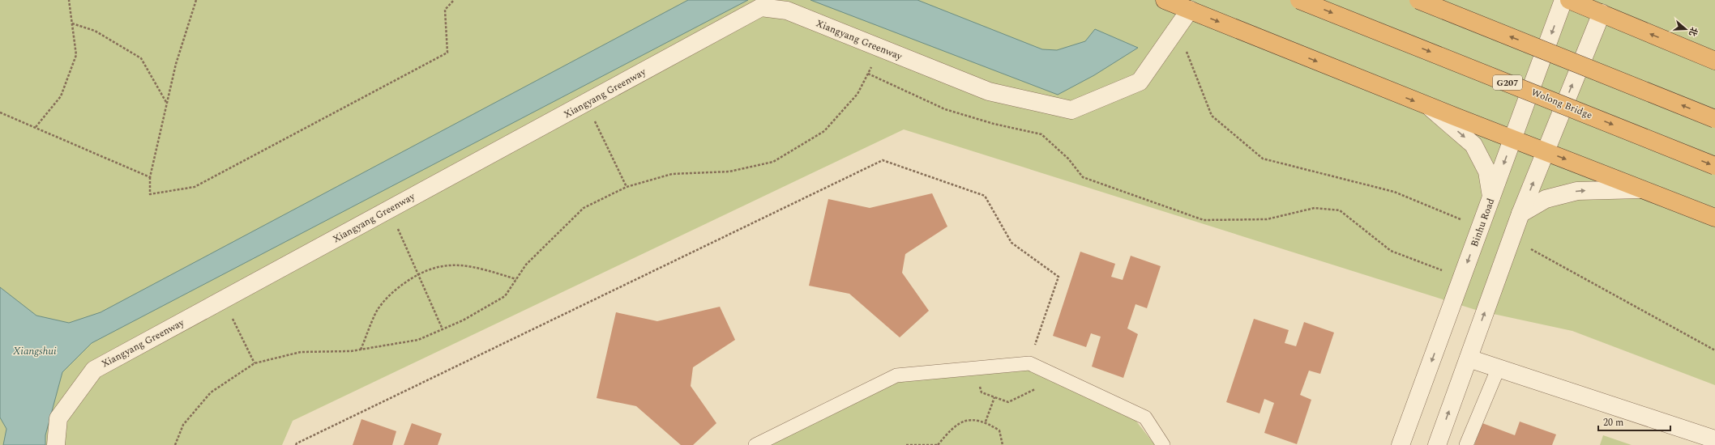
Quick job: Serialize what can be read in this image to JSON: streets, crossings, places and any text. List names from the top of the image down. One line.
{"streets":{"highway":["G207","Wolong Bridge"],"street":["Xiangyang Greenway","Binhu Road"]},"water":["Xiangshui"],"scale_bar":"20 m","north":"right"}
